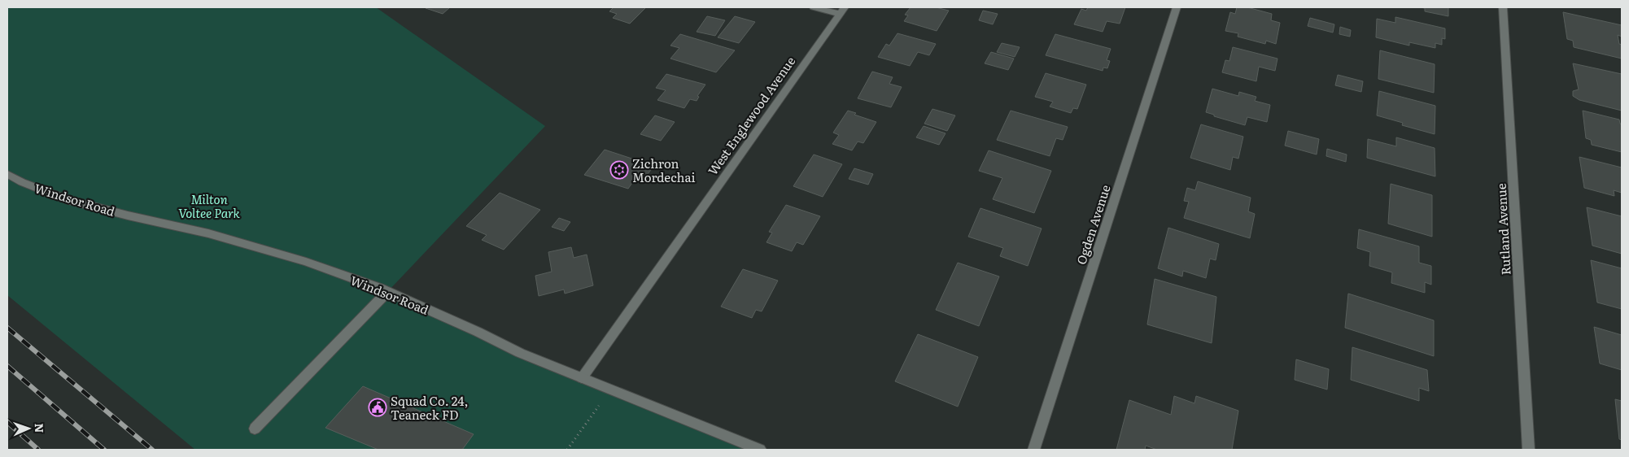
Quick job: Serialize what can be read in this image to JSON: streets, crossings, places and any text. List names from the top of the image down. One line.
{"streets":{"street":["West Englewood Avenue","Windsor Road","Ogden Avenue","Rutland Avenue"]},"crossings":[["West Englewood Avenue","Windsor Road"]],"parks":["Milton Voltee Park"],"places":{"synagogue":["Zichron Mordechai"],"public building":["Squad Co. 24, Teaneck FD"]},"north":"right"}
